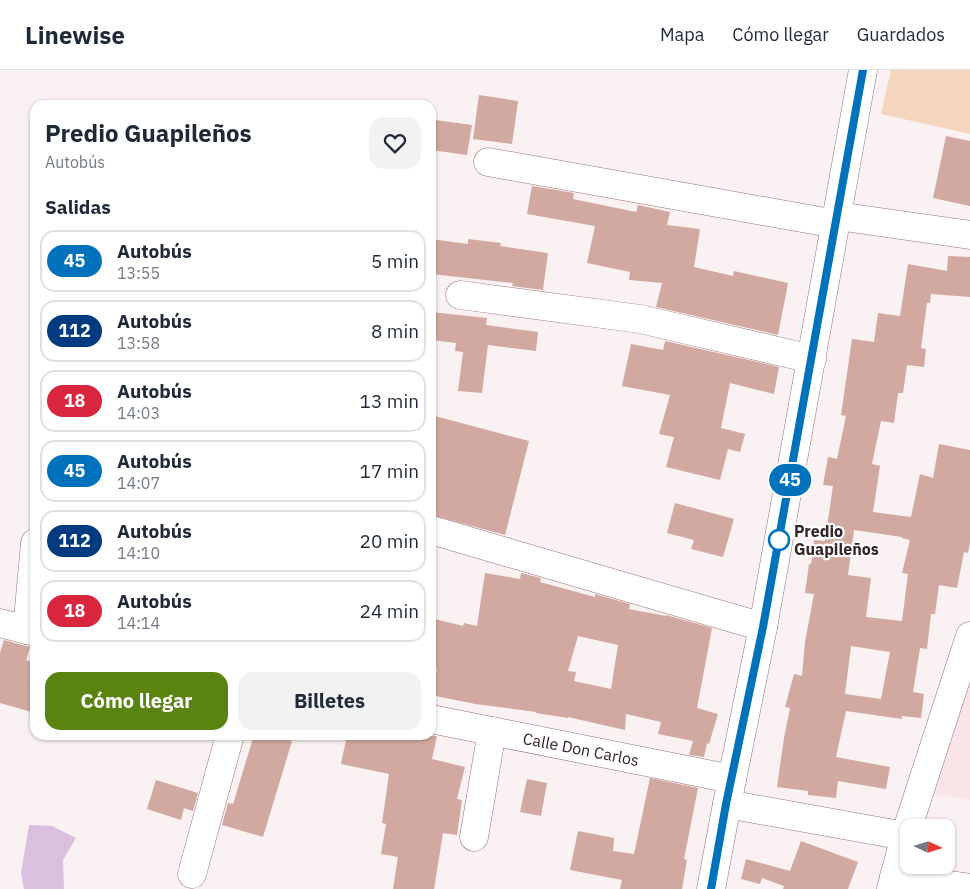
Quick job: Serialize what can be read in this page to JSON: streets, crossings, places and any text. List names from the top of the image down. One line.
{"streets":{"main road":["Calle Don Carlos"]},"places":["Predio Guapileños"],"lines":["bus line 45"],"north":"right","page":{"header":"Linewise","nav":["Mapa","Cómo llegar","Guardados"],"on_map":"45","heading":[["Predio Guapileños","Autobús"],"Salidas"],"list":[{"mark":"45","name":"Autobús","note":"13:55","value":"5 min"},{"mark":"112","name":"Autobús","note":"13:58","value":"8 min"},{"mark":"18","name":"Autobús","note":"14:03","value":"13 min"},{"mark":"45","name":"Autobús","note":"14:07","value":"17 min"},{"mark":"112","name":"Autobús","note":"14:10","value":"20 min"},{"mark":"18","name":"Autobús","note":"14:14","value":"24 min"}],"buttons":["Cómo llegar","Billetes"]}}
